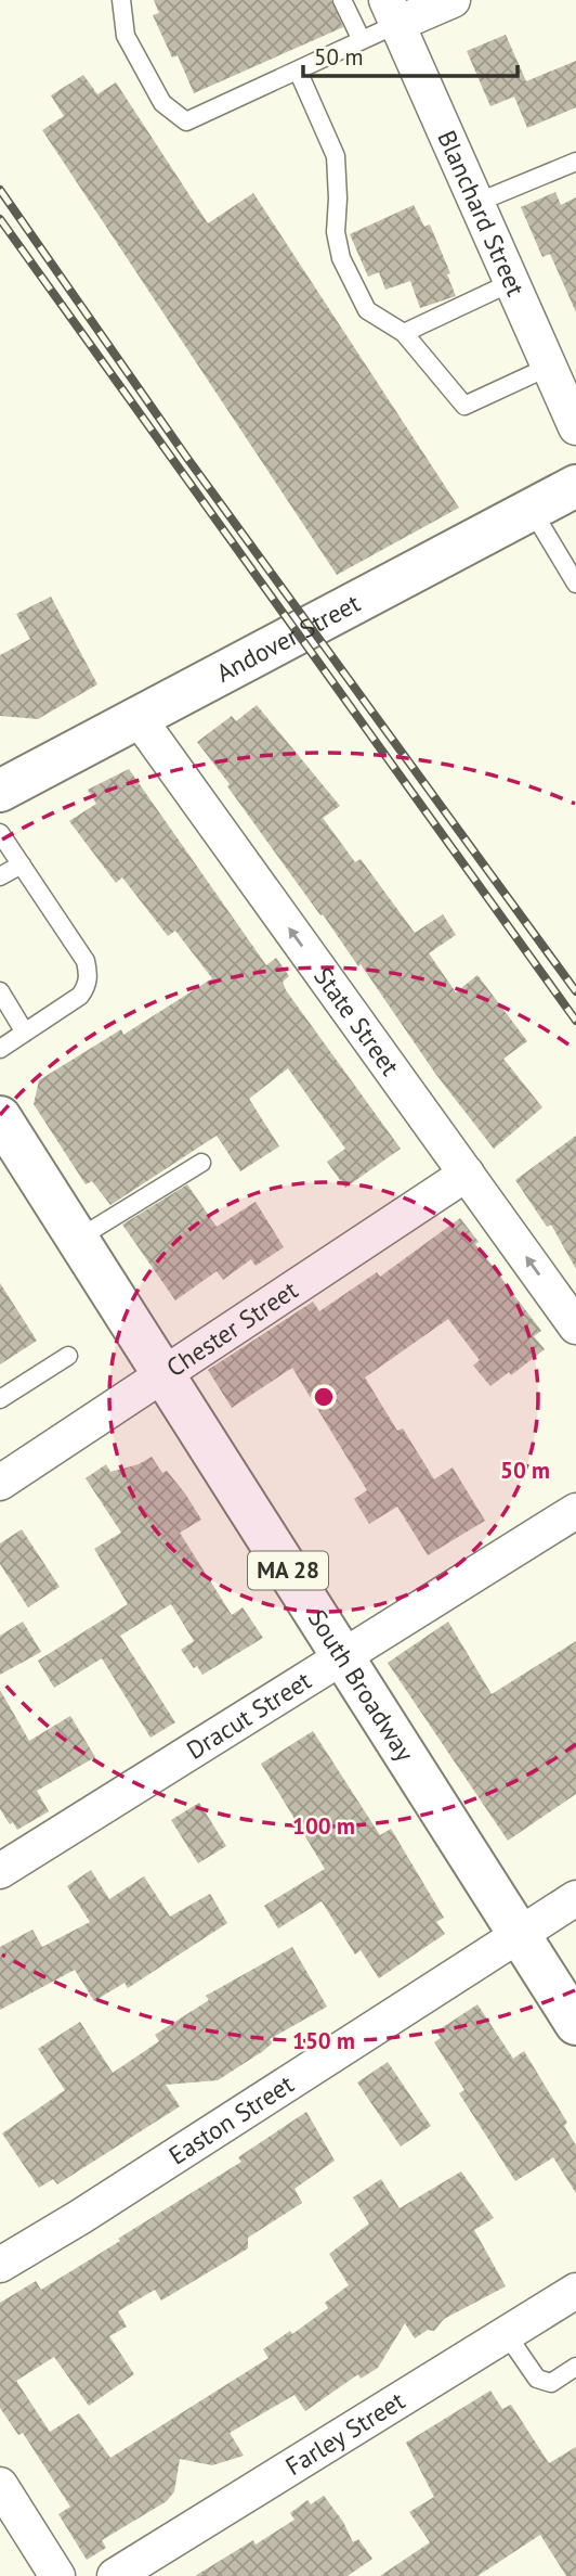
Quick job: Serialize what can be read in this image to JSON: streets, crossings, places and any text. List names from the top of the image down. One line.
{"streets":{"main road":["Andover Street","MA 28","South Broadway"],"street":["Blanchard Street","State Street","Chester Street","Dracut Street","Easton Street","Farley Street"]},"crossings":[["Andover Street","State Street"],["State Street","Chester Street"],["Chester Street","South Broadway"],["South Broadway","Dracut Street"],["South Broadway","Easton Street"]],"one_way":["State Street"],"scale_bar":"50 m","rings":["50 m","100 m","150 m"]}
